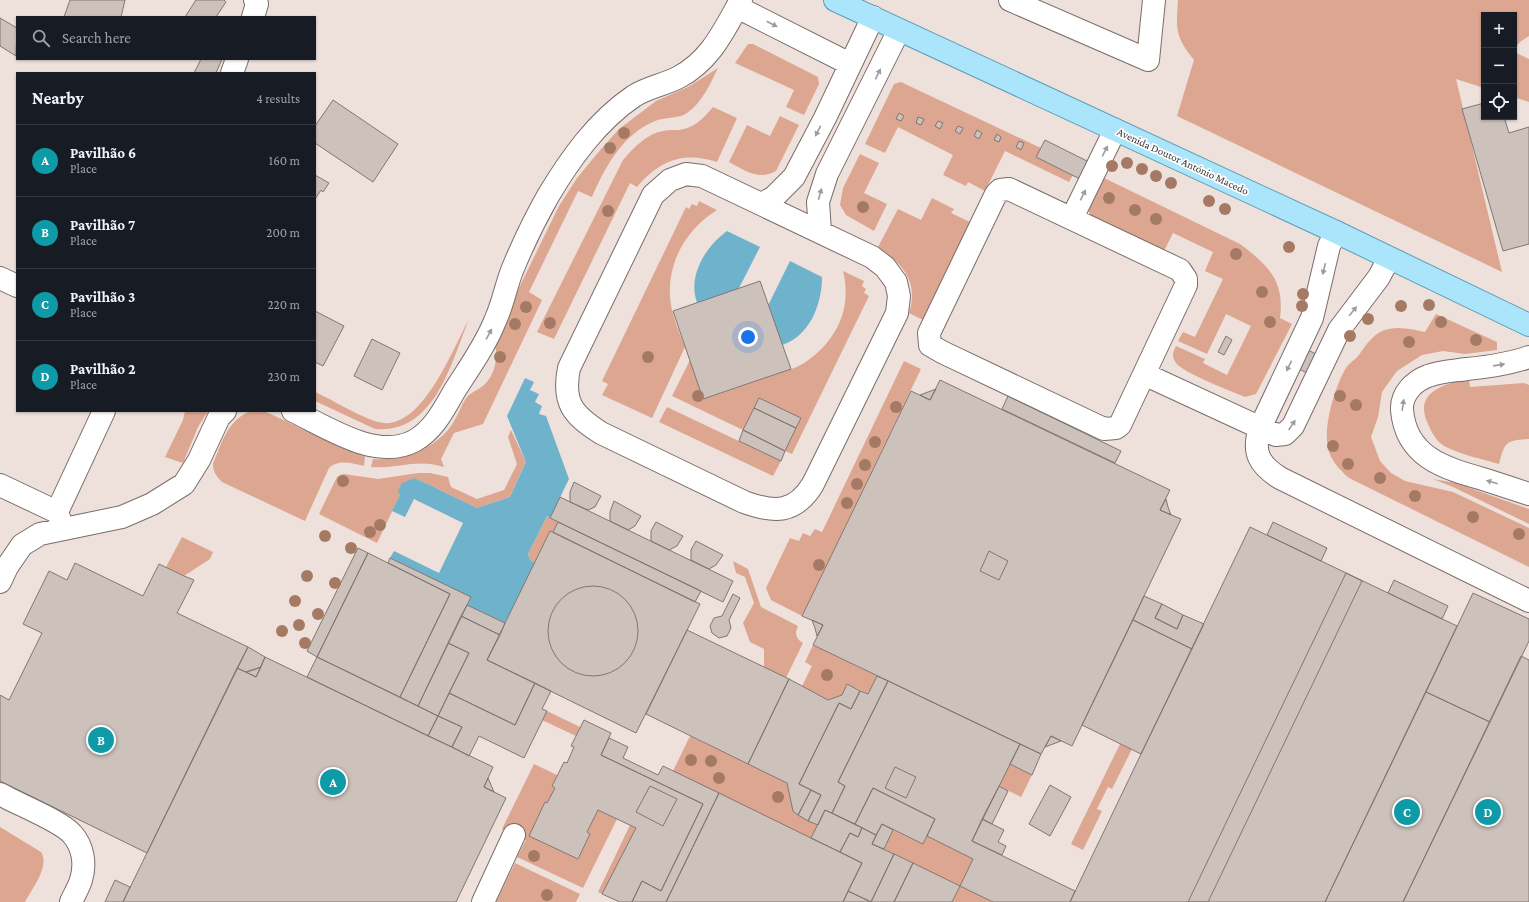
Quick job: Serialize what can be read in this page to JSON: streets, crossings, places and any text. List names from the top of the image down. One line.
{"streets":{"main road":["Avenida Doutor António Macedo"]},"page":{"map_buttons":["+","−"],"search":"Search here","heading":["Nearby","4 results"],"list":[{"mark":"A","name":"Pavilhão 6","note":"Place","value":"160 m"},{"mark":"B","name":"Pavilhão 7","note":"Place","value":"200 m"},{"mark":"C","name":"Pavilhão 3","note":"Place","value":"220 m"},{"mark":"D","name":"Pavilhão 2","note":"Place","value":"230 m"}],"pins":["B","A","C","D"]}}
